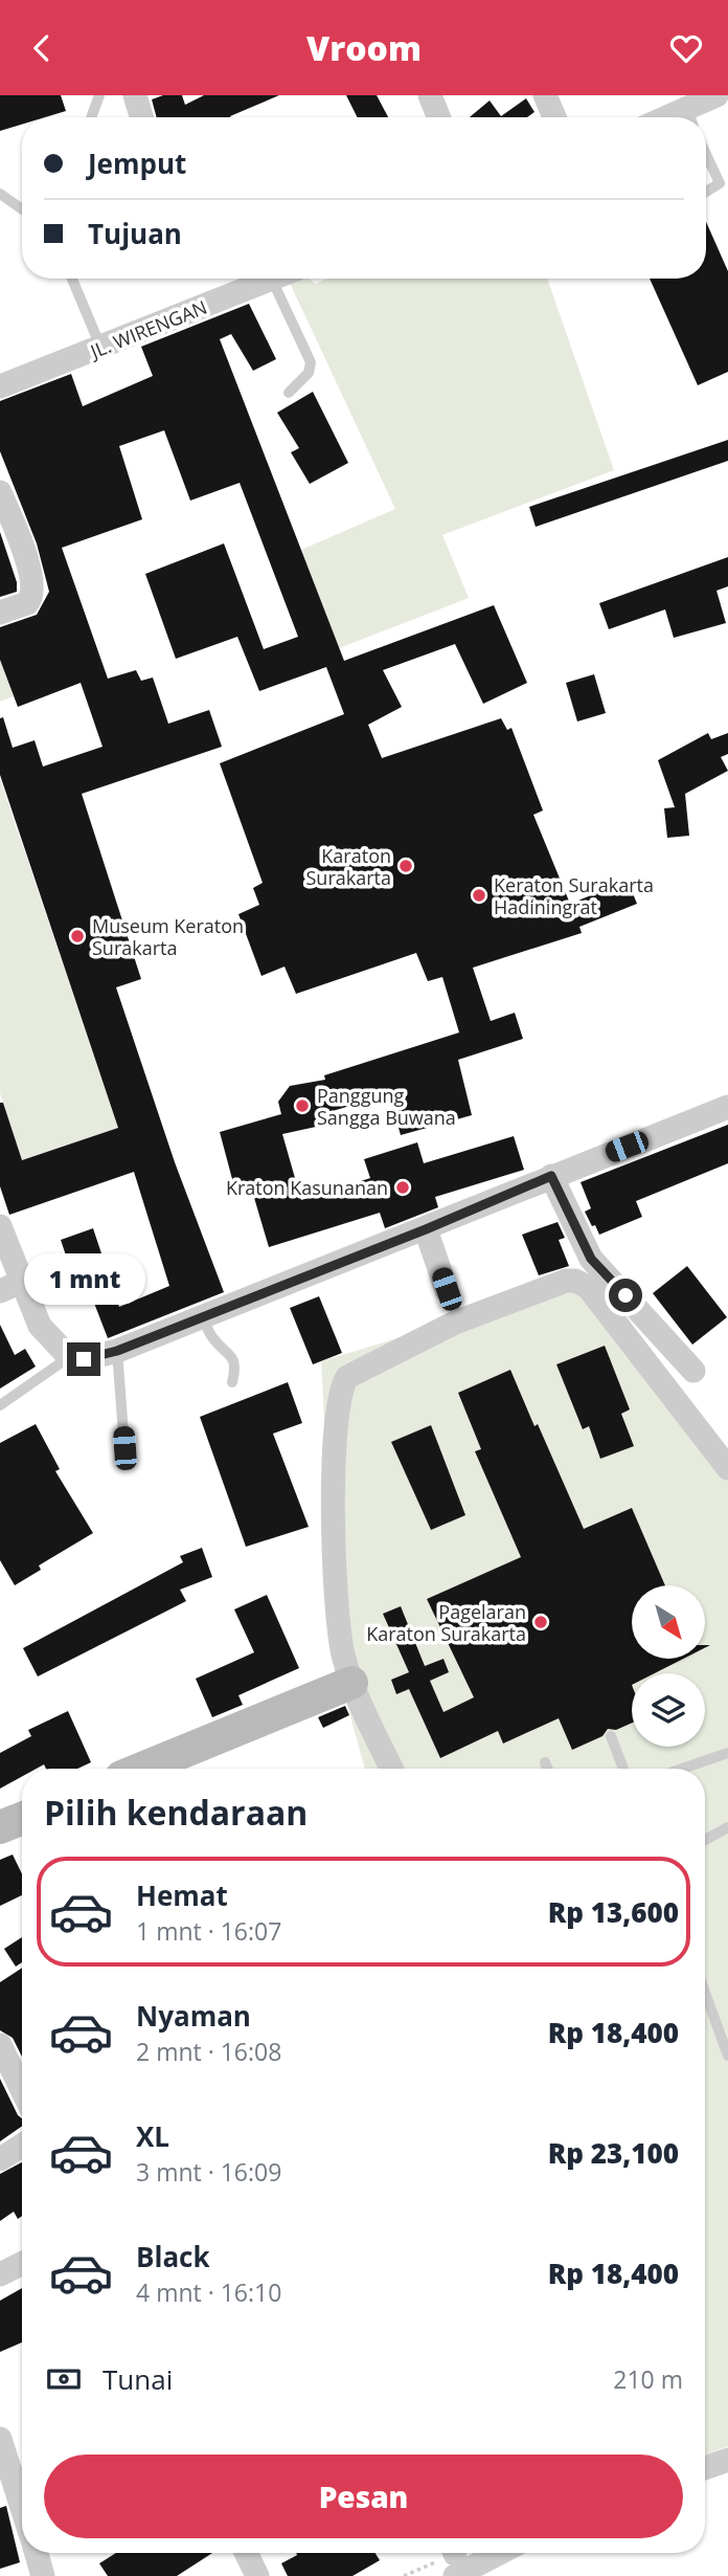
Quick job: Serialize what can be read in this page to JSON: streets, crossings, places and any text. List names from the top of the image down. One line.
{"streets":{"street":["JL. WIRENGAN"]},"places":["Karaton Surakarta","Keraton Surakarta Hadiningrat","Museum Keraton Surakarta","Panggung Sangga Buwana","Kraton Kasunanan","Pagelaran Karaton Surakarta"],"north":"bottom right","page":{"header":"Vroom","banner":["Jemput","Tujuan"],"bubble":"1 mnt","heading":"Pilih kendaraan","list":[{"name":"Hemat","note":"1 mnt · 16:07","value":"Rp 13,600"},{"name":"Nyaman","note":"2 mnt · 16:08","value":"Rp 18,400"},{"name":"XL","note":"3 mnt · 16:09","value":"Rp 23,100"},{"name":"Black","note":"4 mnt · 16:10","value":"Rp 18,400"}],"pay":["Tunai","210 m"],"buttons":"Pesan"}}
